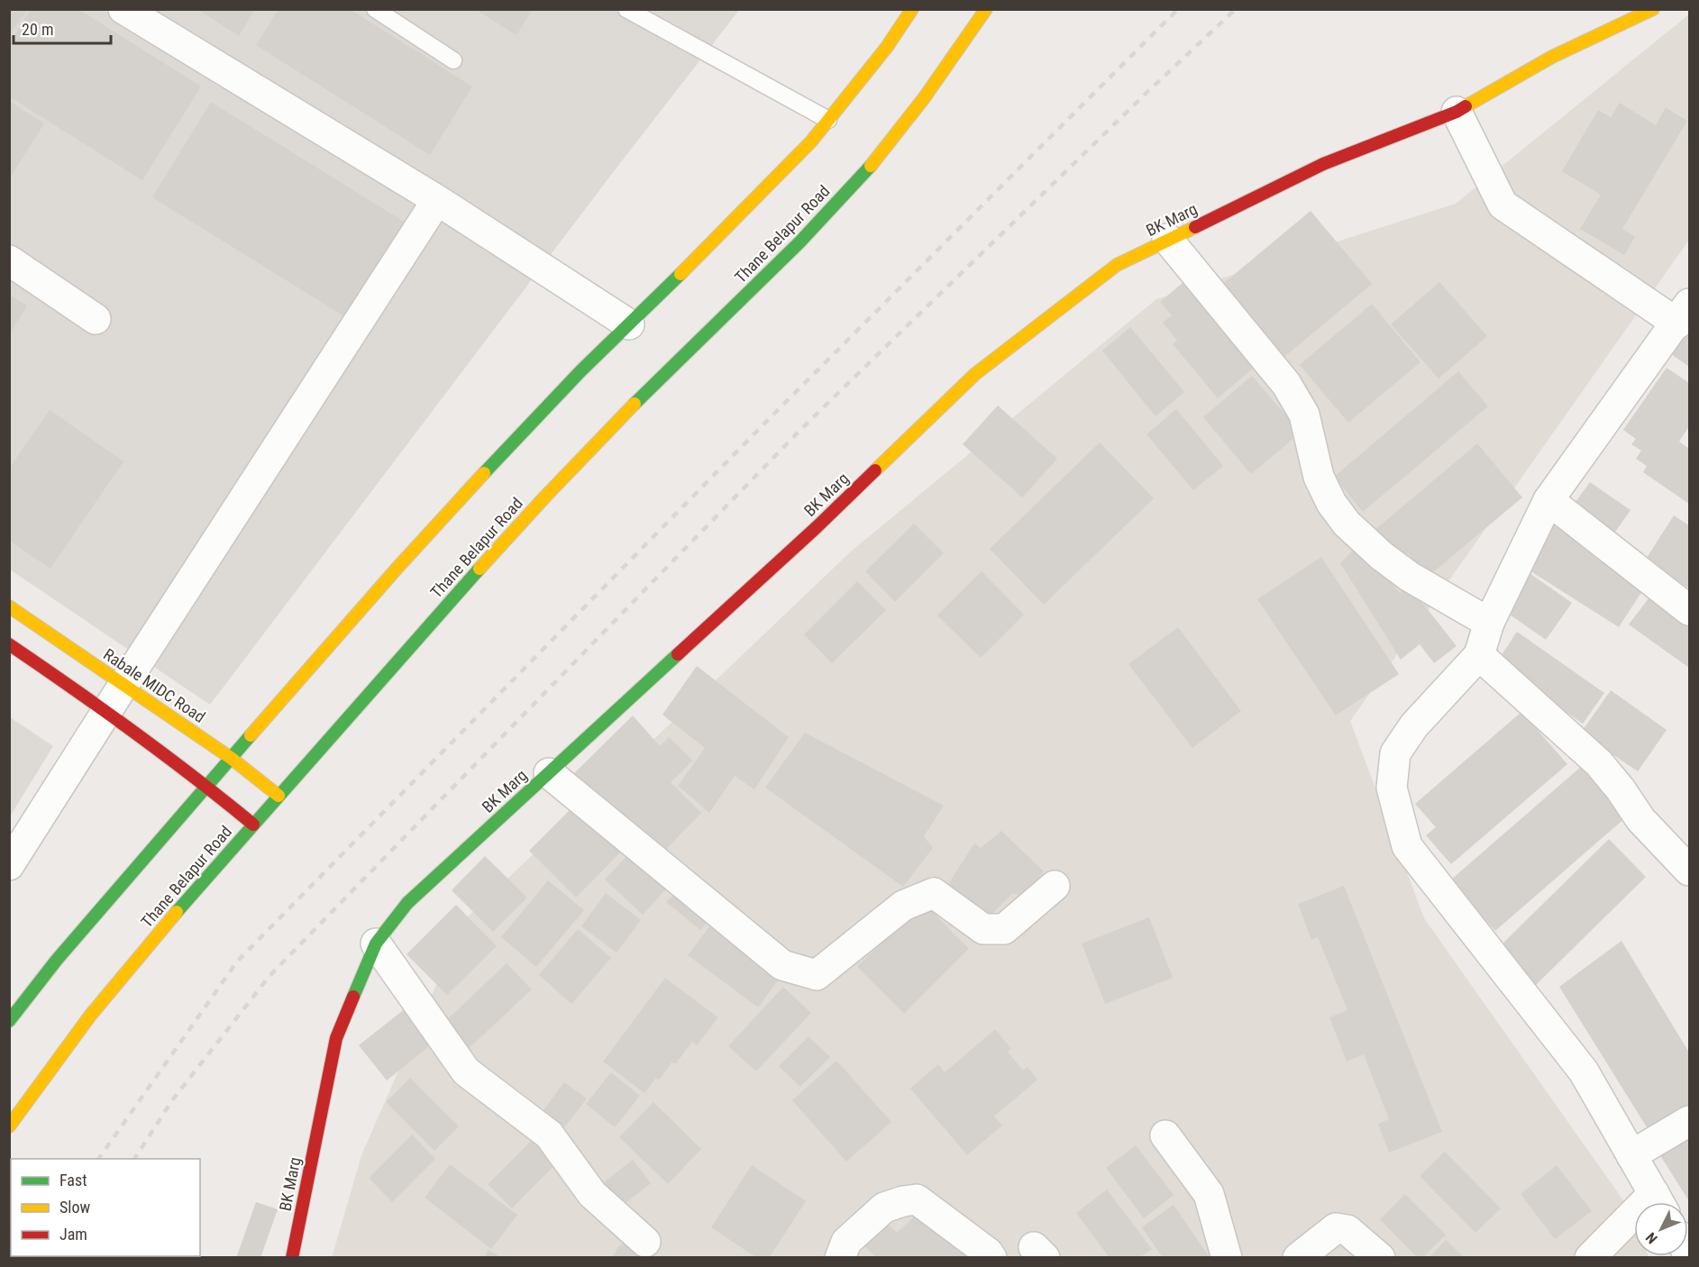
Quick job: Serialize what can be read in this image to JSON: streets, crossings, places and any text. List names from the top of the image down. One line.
{"streets":{"main road":["BK Marg","Thane Belapur Road","Rabale MIDC Road"]},"crossings":[["Thane Belapur Road","Rabale MIDC Road"]],"legend":["Fast","Slow","Jam"],"scale_bar":"20 m","north":"bottom left"}
